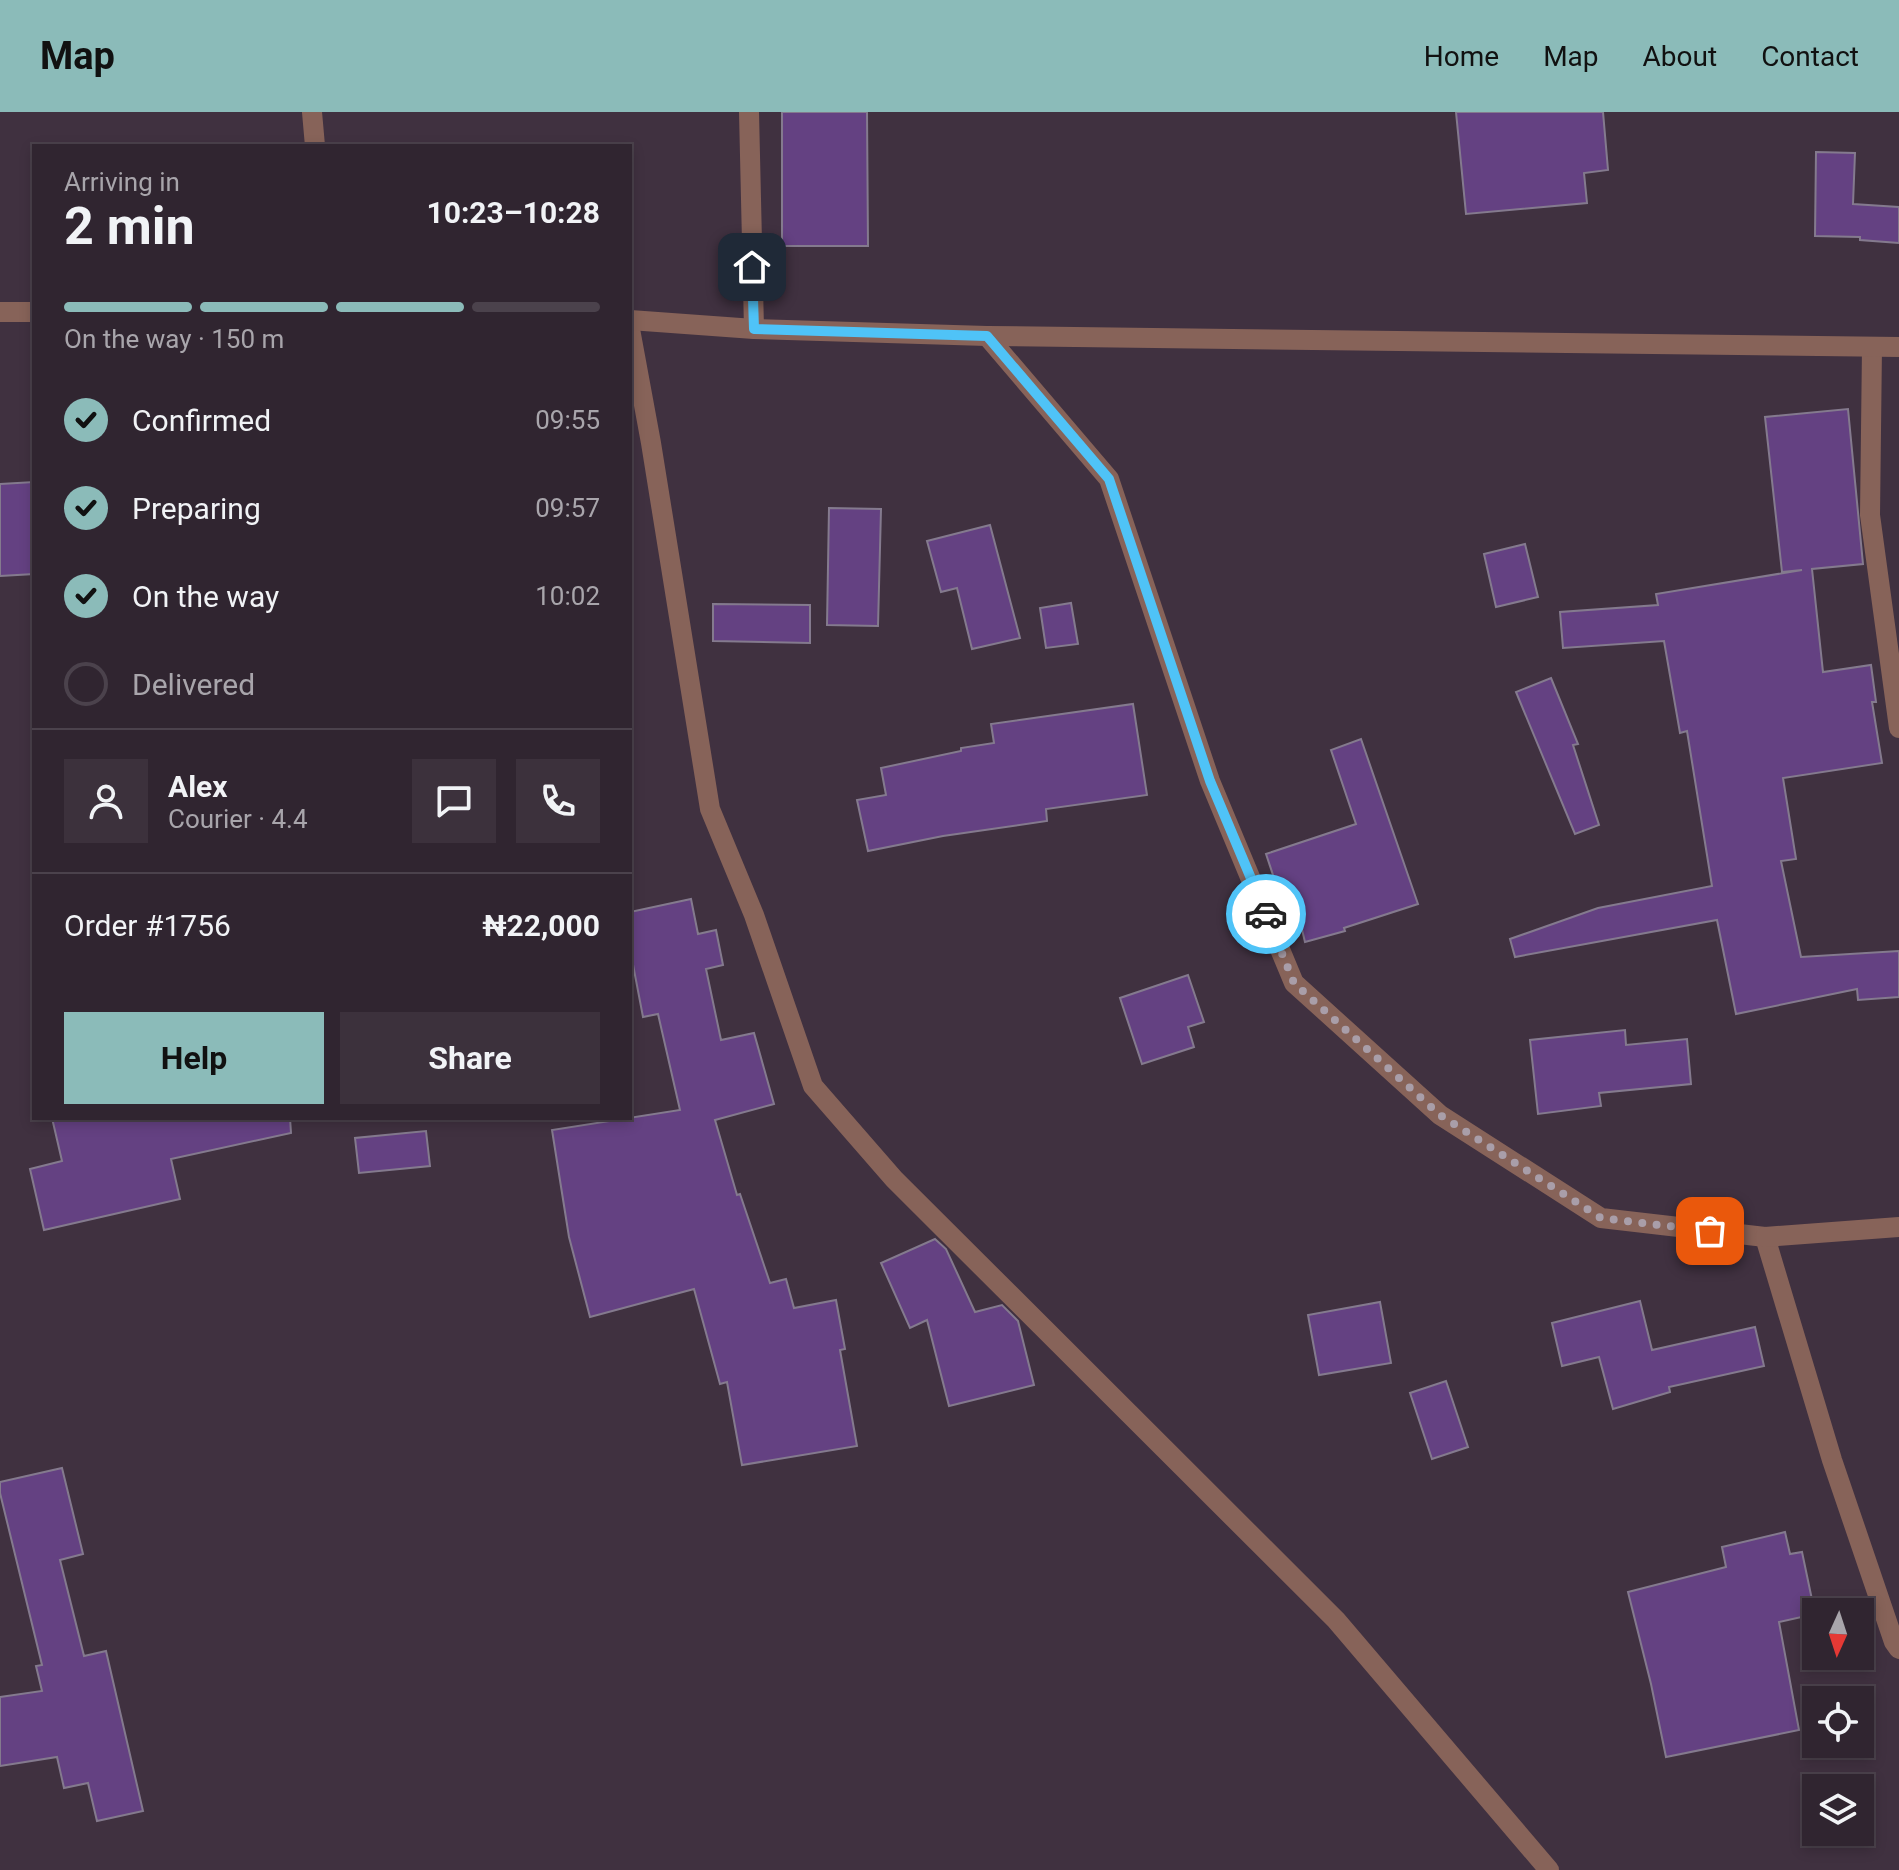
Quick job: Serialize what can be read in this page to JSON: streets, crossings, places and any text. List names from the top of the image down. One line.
{"north":"bottom","page":{"header":"Map","nav":["Home","Map","About","Contact"],"heading":["2 min","Arriving in","10:23–10:28"],"panel":["Alex","Courier · 4.4","Order #1756","₦22,000"],"bar":"On the way · 150 m","list":[["Confirmed","09:55"],["Preparing","09:57"],["On the way","10:02"],"Delivered"],"buttons":["Help","Share"]}}
